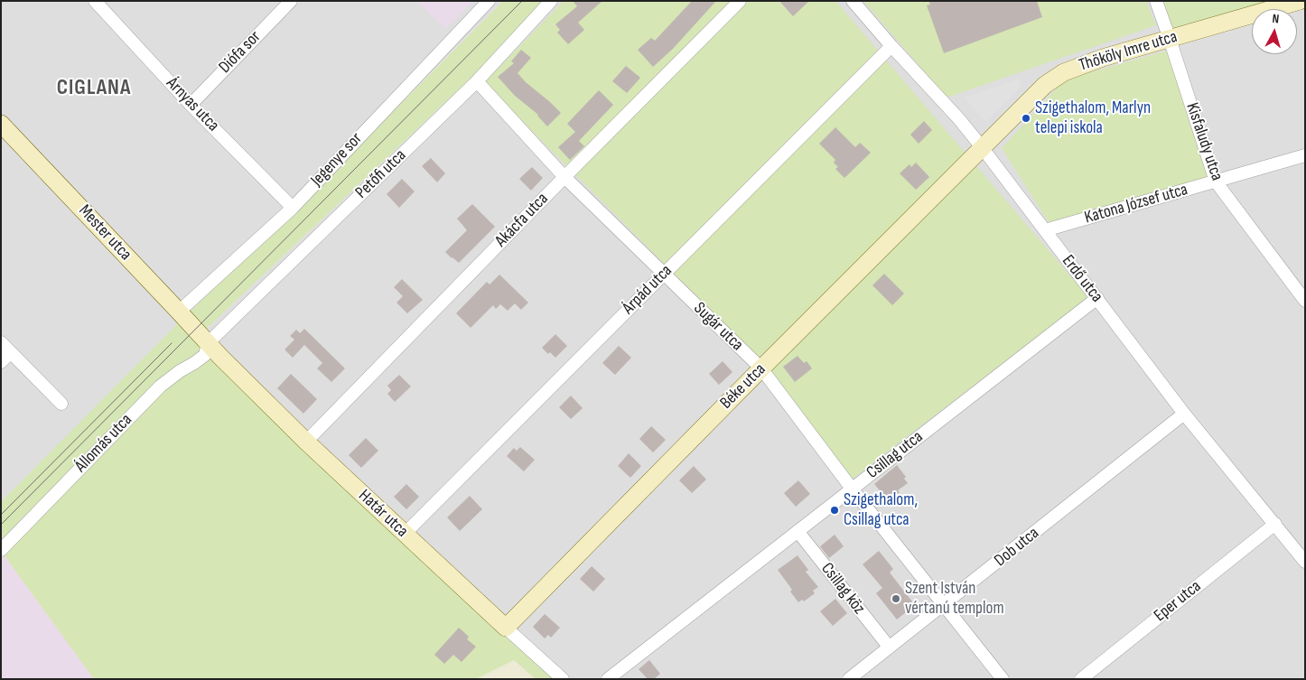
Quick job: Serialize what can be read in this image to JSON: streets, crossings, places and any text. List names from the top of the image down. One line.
{"streets":{"street":["Thököly Imre utca","Diófa sor","Árnyas utca","Kisfaludy utca","Jegenye sor","Petőfi utca","Katona József utca","Akácfa utca","Mester utca","Erdő utca","Árpád utca","Sugár utca","Béke utca","Állomás utca","Csillag utca","Határ utca","Dob utca","Csillag köz","Eper utca"]},"crossings":[["Thököly Imre utca","Kisfaludy utca"],["Thököly Imre utca","Erdő utca"],["Thököly Imre utca","Béke utca"],["Diófa sor","Árnyas utca"],["Árnyas utca","Jegenye sor"],["Kisfaludy utca","Katona József utca"],["Jegenye sor","Mester utca"],["Petőfi utca","Mester utca"],["Petőfi utca","Sugár utca"],["Petőfi utca","Állomás utca"],["Petőfi utca","Határ utca"],["Katona József utca","Erdő utca"],["Akácfa utca","Sugár utca"],["Akácfa utca","Határ utca"],["Mester utca","Állomás utca"],["Mester utca","Határ utca"],["Erdő utca","Árpád utca"],["Erdő utca","Béke utca"],["Erdő utca","Csillag utca"],["Erdő utca","Dob utca"],["Erdő utca","Eper utca"],["Árpád utca","Sugár utca"],["Árpád utca","Határ utca"],["Sugár utca","Béke utca"],["Sugár utca","Csillag utca"],["Sugár utca","Dob utca"],["Béke utca","Határ utca"],["Állomás utca","Határ utca"],["Csillag utca","Csillag köz"],["Dob utca","Csillag köz"]],"districts":["CIGLANA"],"places":["Szigethalom, Marlyn telepi iskola","Szigethalom, Csillag utca","Szent István vértanú templom"],"north":"top"}
